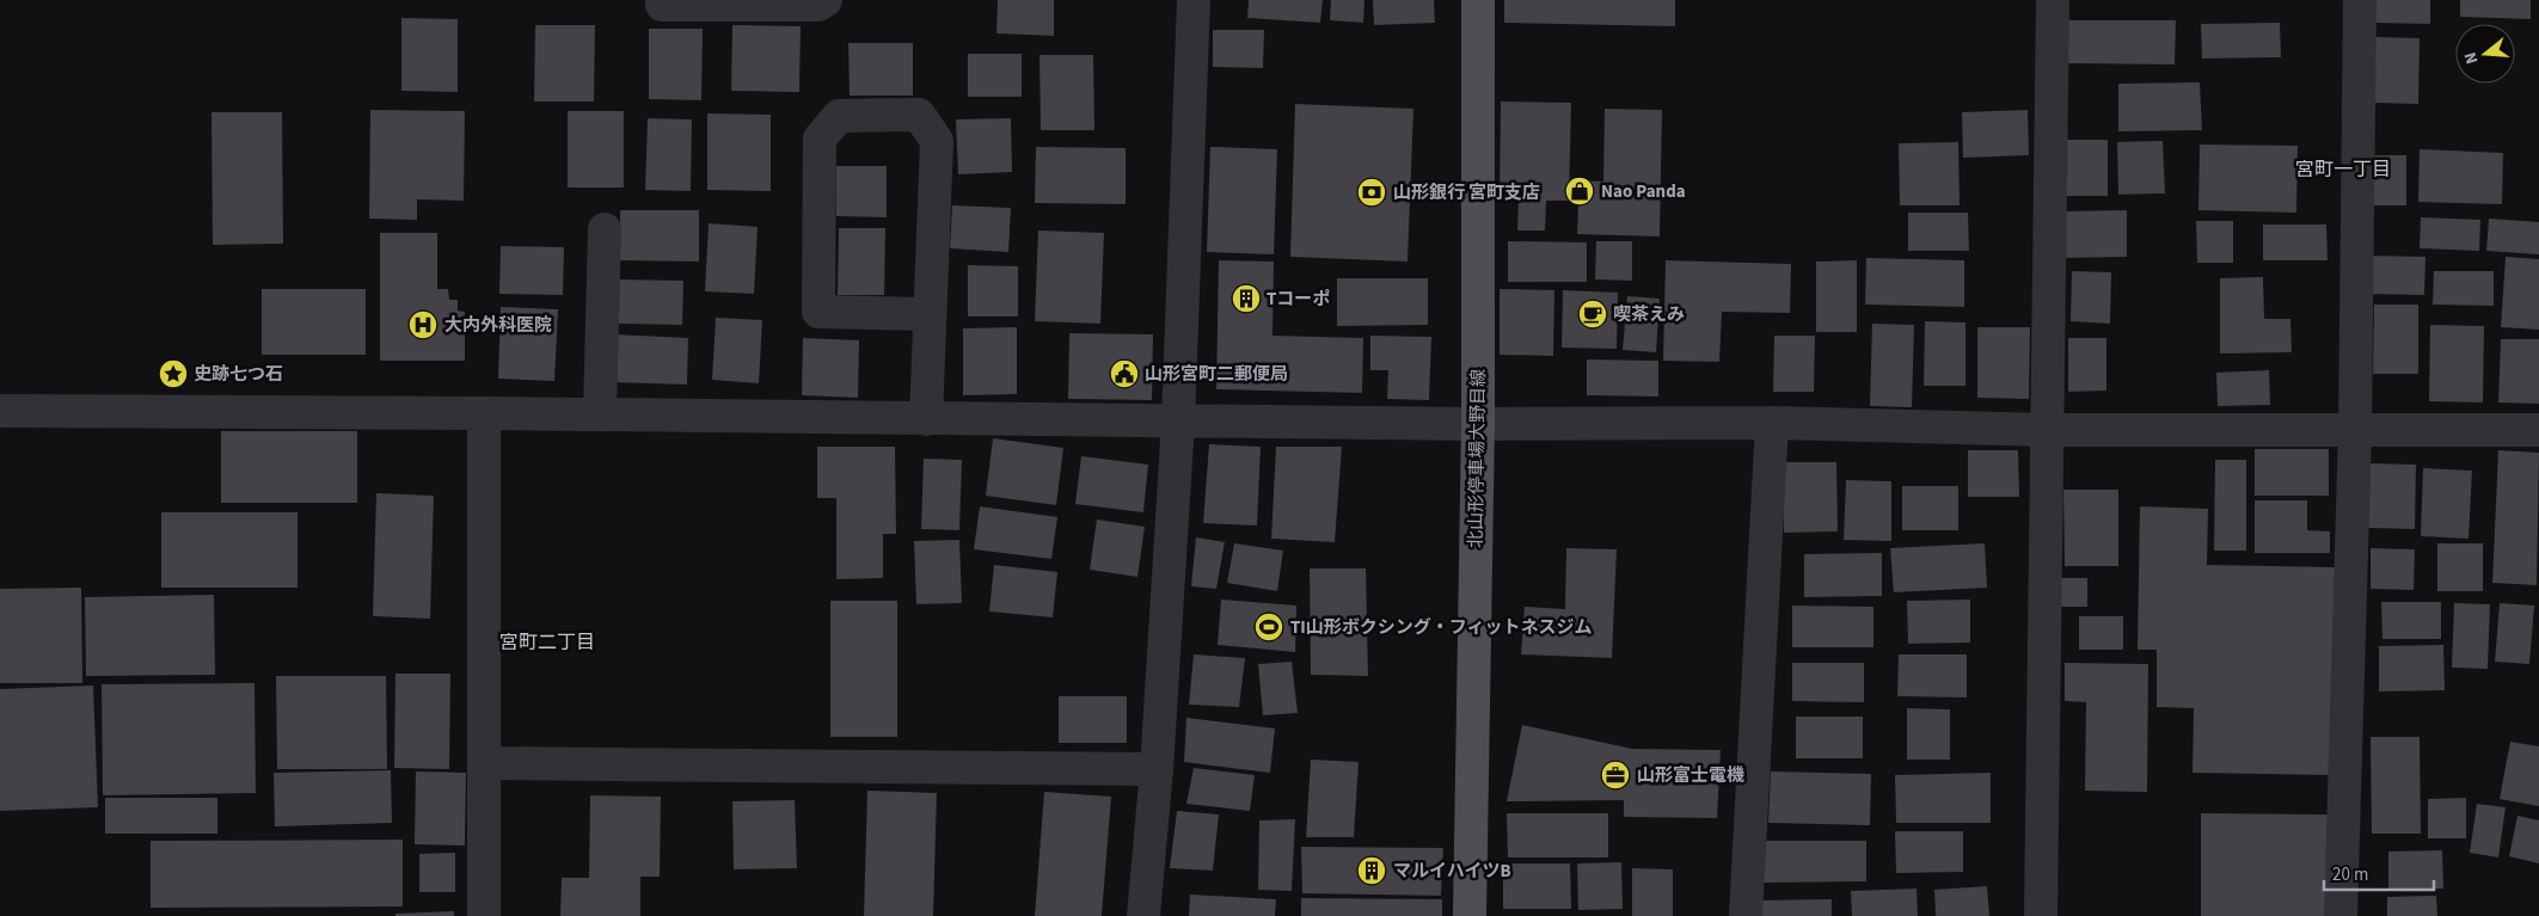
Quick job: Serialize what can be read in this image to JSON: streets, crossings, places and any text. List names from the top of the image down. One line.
{"streets":{"main road":["北山形停車場大野目線"]},"districts":["宮町一丁目","宮町二丁目"],"places":{"shop":["Nao Panda"],"bank":["山形銀行 宮町支店"],"building":["Tコーポ","マルイハイツB"],"cafe":["喫茶えみ"],"hospital":["大内外科医院"],"place":["史跡七つ石"],"public building":["山形宮町二郵便局"],"sports":["TI山形ボクシング・フィットネスジム"],"office":["山形富士電機"]},"scale_bar":"20 m","north":"left"}
